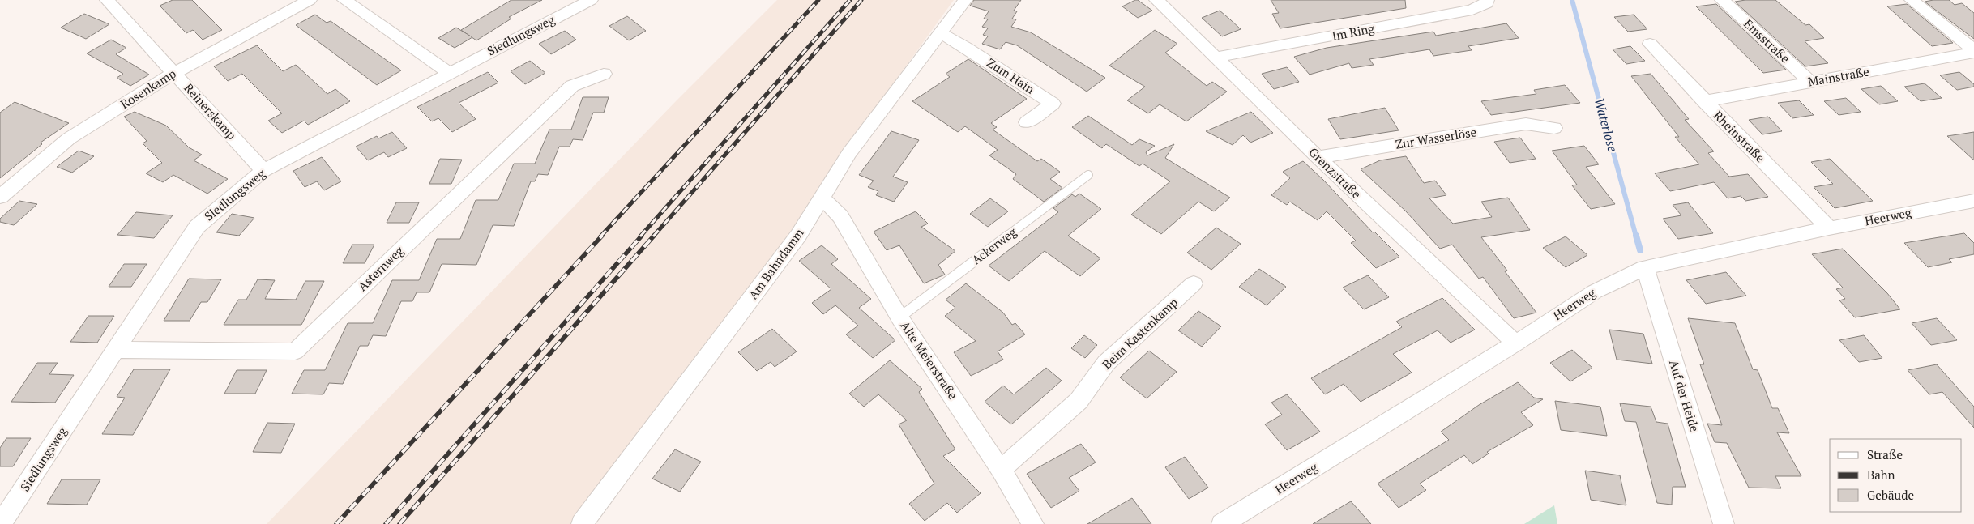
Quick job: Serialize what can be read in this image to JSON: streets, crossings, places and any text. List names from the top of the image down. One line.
{"streets":{"street":["Im Ring","Siedlungsweg","Emsstraße","Zum Hain","Mainstraße","Rosenkamp","Reinerskamp","Rheinstraße","Zur Wasserlöse","Grenzstraße","Heerweg","Am Bahndamm","Asternweg","Beim Kastenkamp","Alte Meierstraße","Auf der Heide"],"lane":["Ackerweg"]},"crossings":[["Im Ring","Grenzstraße"],["Siedlungsweg","Reinerskamp"],["Siedlungsweg","Asternweg"],["Emsstraße","Mainstraße"],["Zum Hain","Am Bahndamm"],["Mainstraße","Rheinstraße"],["Rosenkamp","Reinerskamp"],["Rheinstraße","Heerweg"],["Zur Wasserlöse","Grenzstraße"],["Grenzstraße","Heerweg"],["Heerweg","Auf der Heide"],["Ackerweg","Alte Meierstraße"],["Am Bahndamm","Alte Meierstraße"],["Beim Kastenkamp","Alte Meierstraße"]],"water":["Waterlose"],"legend":["Straße","Bahn","Gebäude"]}
